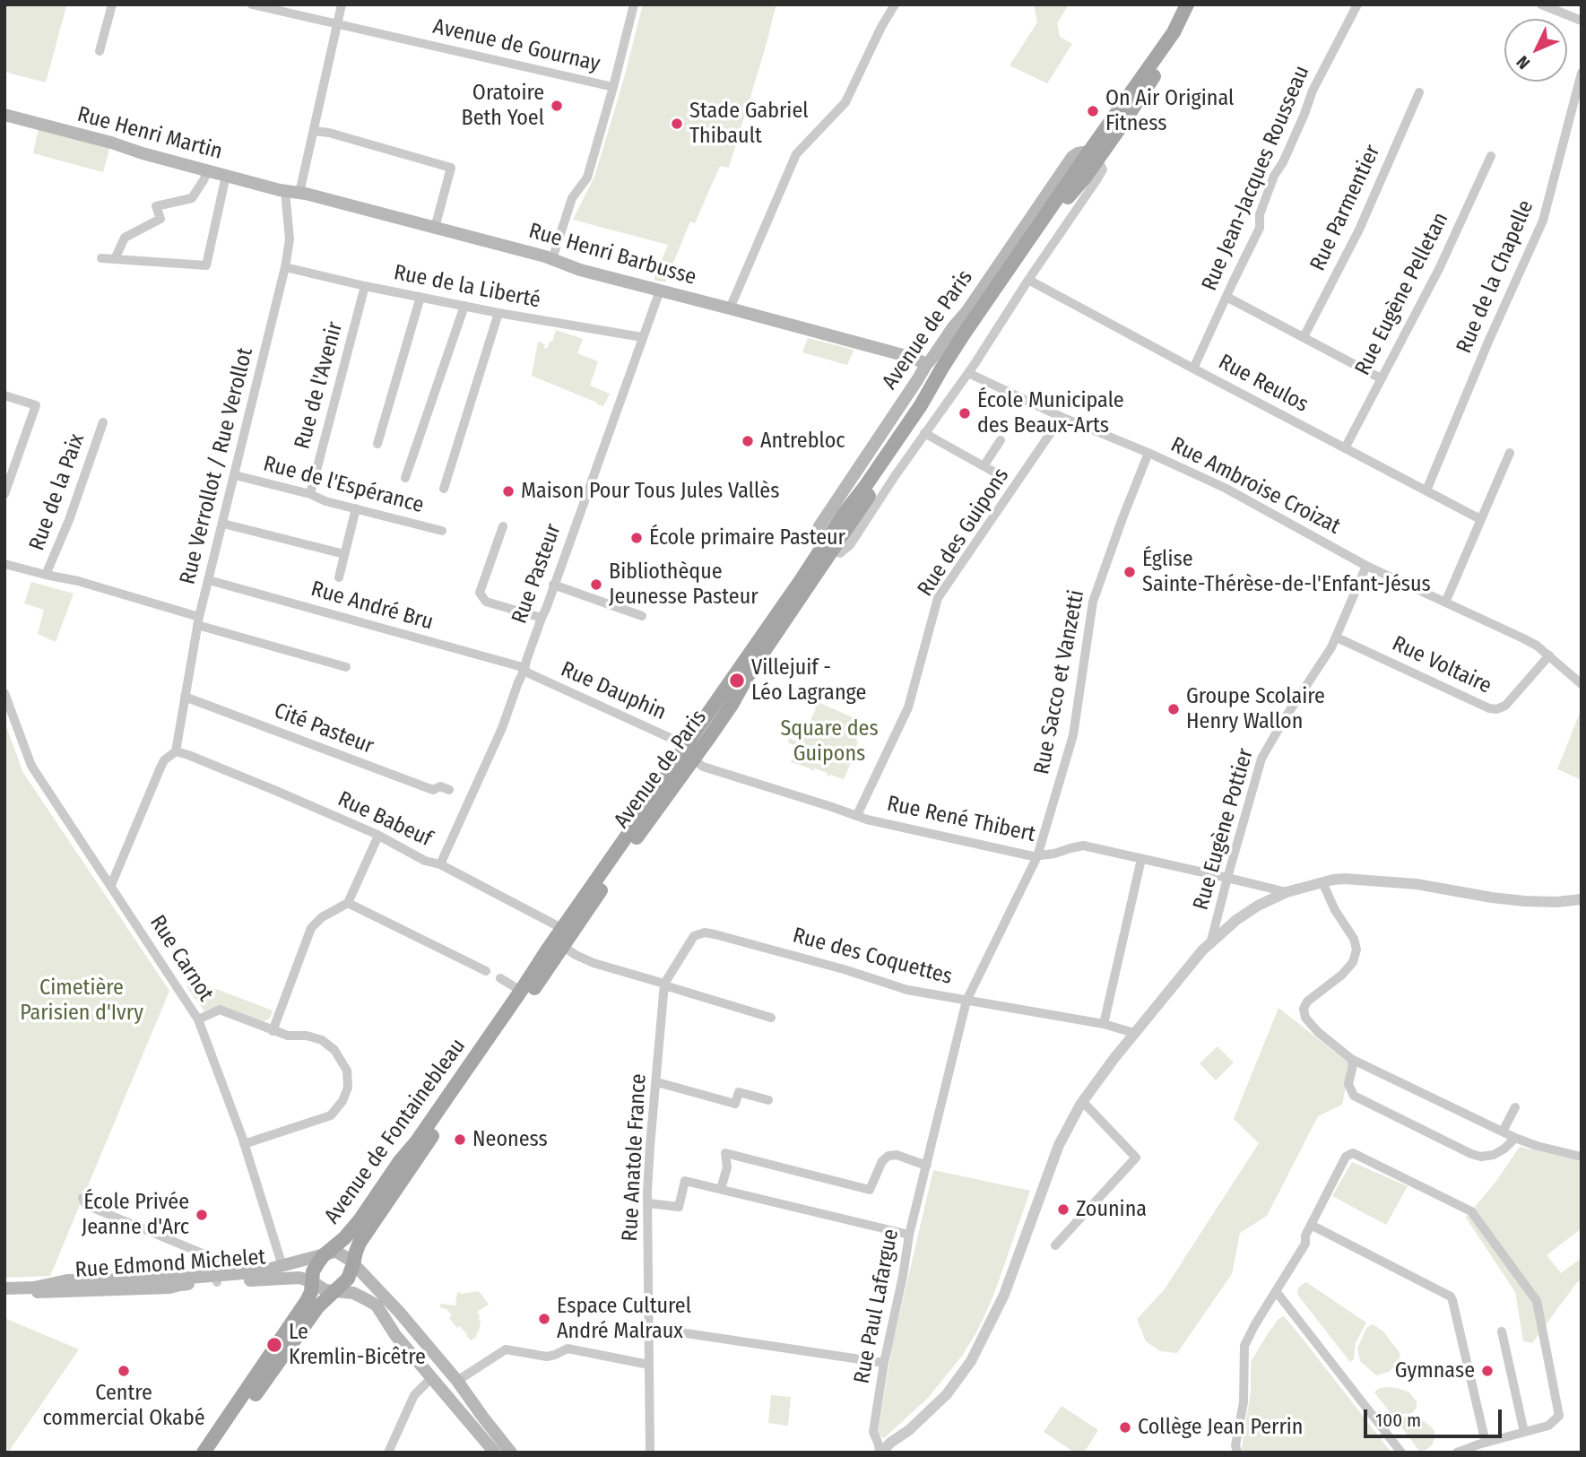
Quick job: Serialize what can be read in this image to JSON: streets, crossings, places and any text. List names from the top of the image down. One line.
{"streets":{"main road":["Rue Henri Martin","Rue Henri Barbusse","Avenue de Paris","Avenue de Fontainebleau","Rue Edmond Michelet"],"street":["Avenue de Gournay","Rue Jean-Jacques Rousseau","Rue Parmentier","Rue de la Chapelle","Rue de la Liberté","Rue Eugène Pelletan","Rue Reulos","Rue de l'Avenir","Rue Verrollot / Rue Verollot","Rue de l'Espérance","Rue Ambroise Croizat","Rue de la Paix","Rue des Guipons","Rue Pasteur","Rue André Bru","Rue Voltaire","Rue Sacco et Vanzetti","Rue Dauphin","Cité Pasteur","Rue Babeuf","Rue René Thibert","Rue Eugène Pottier","Rue des Coquettes","Rue Carnot","Rue Anatole France","Rue Paul Lafargue"]},"crossings":[["Rue Henri Martin","Rue Henri Barbusse"],["Rue Henri Martin","Rue Verrollot / Rue Verollot"],["Rue Jean-Jacques Rousseau","Rue Reulos"],["Rue Henri Barbusse","Avenue de Paris"],["Rue Henri Barbusse","Rue Verrollot / Rue Verollot"],["Rue Henri Barbusse","Rue Pasteur"],["Rue de la Chapelle","Rue Reulos"],["Rue de la Liberté","Rue de l'Avenir"],["Rue de la Liberté","Rue Verrollot / Rue Verollot"],["Rue de la Liberté","Rue Pasteur"],["Rue Eugène Pelletan","Rue Reulos"],["Avenue de Paris","Rue Reulos"],["Avenue de Paris","Rue Ambroise Croizat"],["Avenue de Paris","Rue Dauphin"],["Avenue de Paris","Rue Babeuf"],["Avenue de Paris","Rue René Thibert"],["Avenue de Paris","Avenue de Fontainebleau"],["Rue de l'Avenir","Rue de l'Espérance"],["Rue Verrollot / Rue Verollot","Rue de l'Espérance"],["Rue Verrollot / Rue Verollot","Rue André Bru"],["Rue Verrollot / Rue Verollot","Cité Pasteur"],["Rue Verrollot / Rue Verollot","Rue Babeuf"],["Rue Ambroise Croizat","Rue des Guipons"],["Rue Ambroise Croizat","Rue Voltaire"],["Rue Ambroise Croizat","Rue Sacco et Vanzetti"],["Rue Ambroise Croizat","Rue Eugène Pottier"],["Rue des Guipons","Rue René Thibert"],["Rue Pasteur","Rue André Bru"],["Rue Pasteur","Rue Dauphin"],["Rue Pasteur","Rue Babeuf"],["Rue André Bru","Rue Dauphin"],["Rue Voltaire","Rue Eugène Pottier"],["Rue Sacco et Vanzetti","Rue René Thibert"],["Rue Sacco et Vanzetti","Rue des Coquettes"],["Rue Sacco et Vanzetti","Rue Paul Lafargue"],["Rue Dauphin","Rue René Thibert"],["Rue Babeuf","Avenue de Fontainebleau"],["Rue René Thibert","Rue Eugène Pottier"],["Rue des Coquettes","Rue Anatole France"],["Rue Carnot","Rue Edmond Michelet"],["Avenue de Fontainebleau","Rue Edmond Michelet"]],"parks":["Square des Guipons","Cimetière Parisien d'Ivry"],"places":["Oratoire Beth Yoel","On Air Original Fitness","Stade Gabriel Thibault","École Municipale des Beaux-Arts","Antrebloc","Maison Pour Tous Jules Vallès","École primaire Pasteur","Église Sainte-Thérèse-de-l'Enfant-Jésus","Bibliothèque Jeunesse Pasteur","Villejuif - Léo Lagrange","Groupe Scolaire Henry Wallon","Neoness","Zounina","École Privée Jeanne d'Arc","Espace Culturel André Malraux","Le Kremlin-Bicêtre","Centre commercial Okabé","Gymnase","Collège Jean Perrin"],"scale_bar":"100 m","north":"bottom left"}
